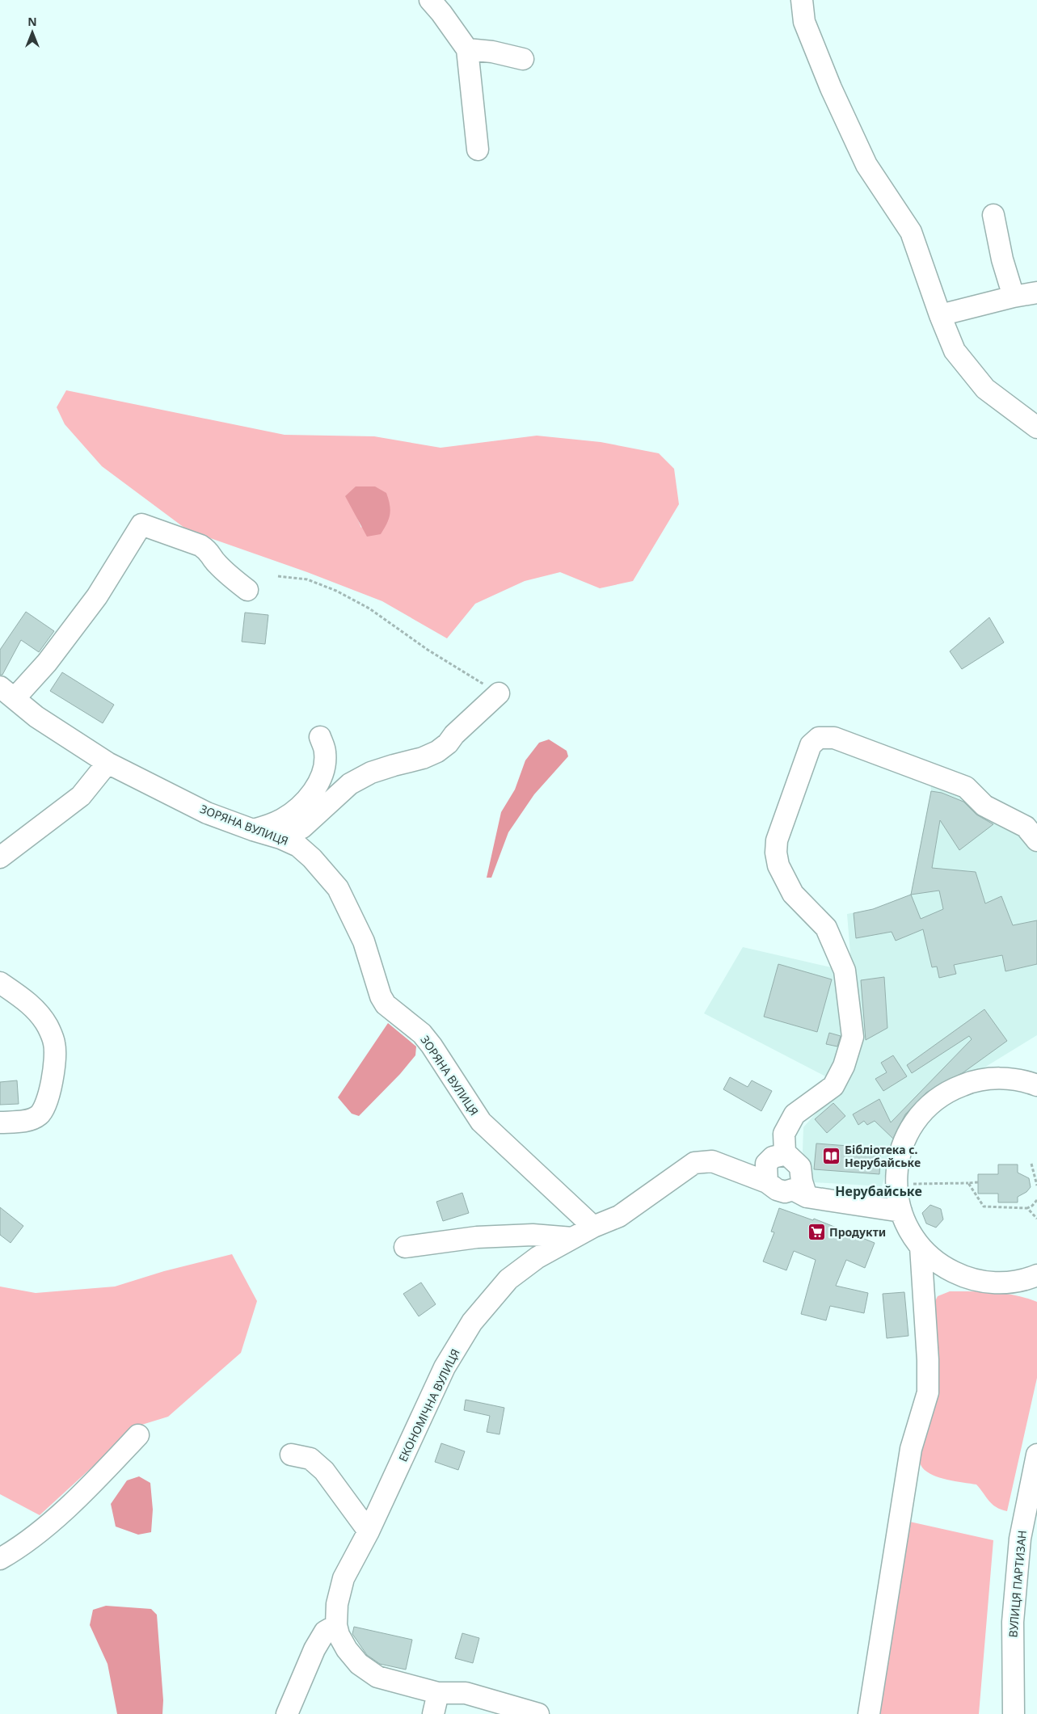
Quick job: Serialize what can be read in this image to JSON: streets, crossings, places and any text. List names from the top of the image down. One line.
{"streets":{"street":["ЗОРЯНА ВУЛИЦЯ","ЕКОНОМІЧНА ВУЛИЦЯ","ВУЛИЦЯ ПАРТИЗАН"]},"crossings":[["ЗОРЯНА ВУЛИЦЯ","ЕКОНОМІЧНА ВУЛИЦЯ"]],"districts":["Нерубайське"],"places":{"library":["Бібліотека с. Нерубайське"],"supermarket":["Продукти"]},"north":"top"}
